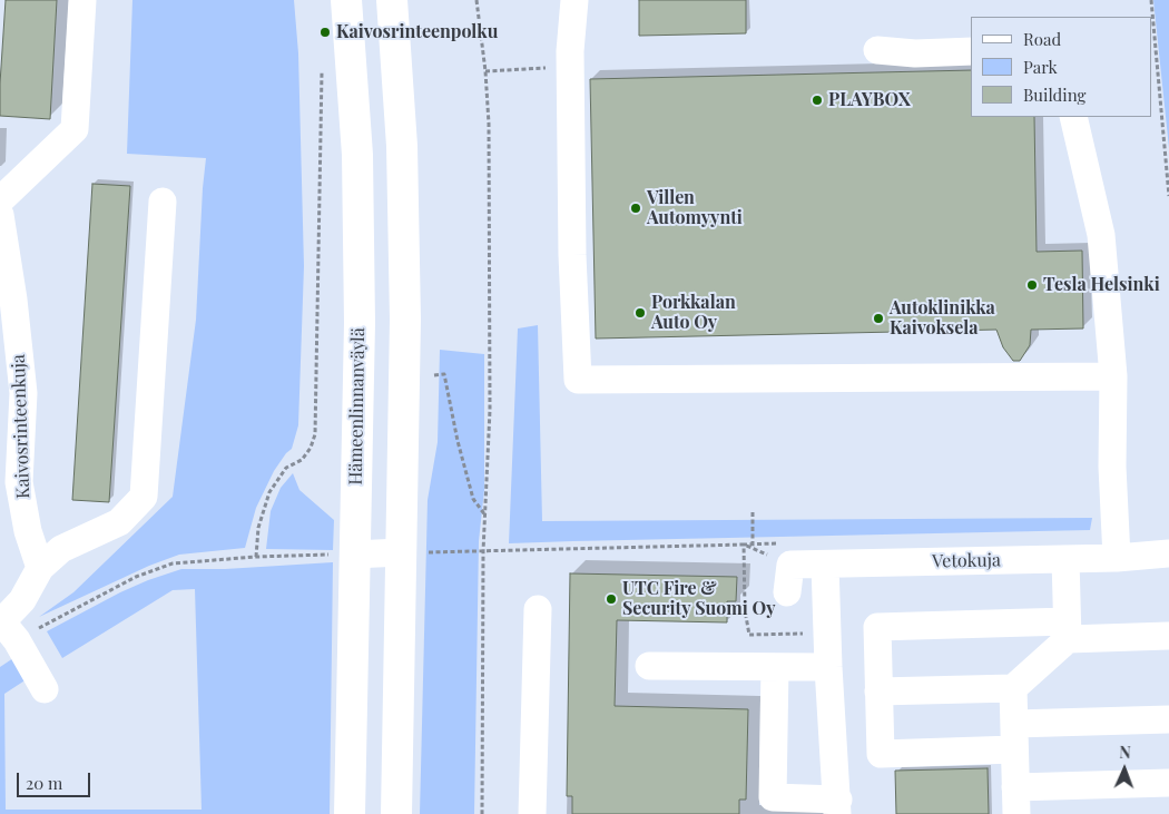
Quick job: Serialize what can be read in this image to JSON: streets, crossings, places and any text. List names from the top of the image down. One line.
{"streets":{"highway":["Hämeenlinnanväylä"],"street":["Kaivosrinteenkuja","Vetokuja"]},"places":["Kaivosrinteenpolku","PLAYBOX","Villen Automyynti","Tesla Helsinki","Porkkalan Auto Oy","Autoklinikka Kaivoksela","UTC Fire & Security Suomi Oy"],"legend":["Road","Park","Building"],"scale_bar":"20 m","north":"top"}
